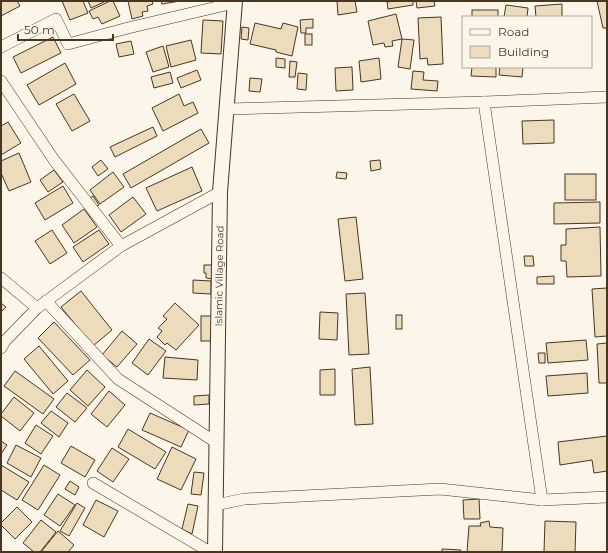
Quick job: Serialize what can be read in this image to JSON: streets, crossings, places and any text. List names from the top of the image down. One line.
{"streets":{"street":["Islamic Village Road"]},"legend":["Road","Building"],"scale_bar":"50 m"}
